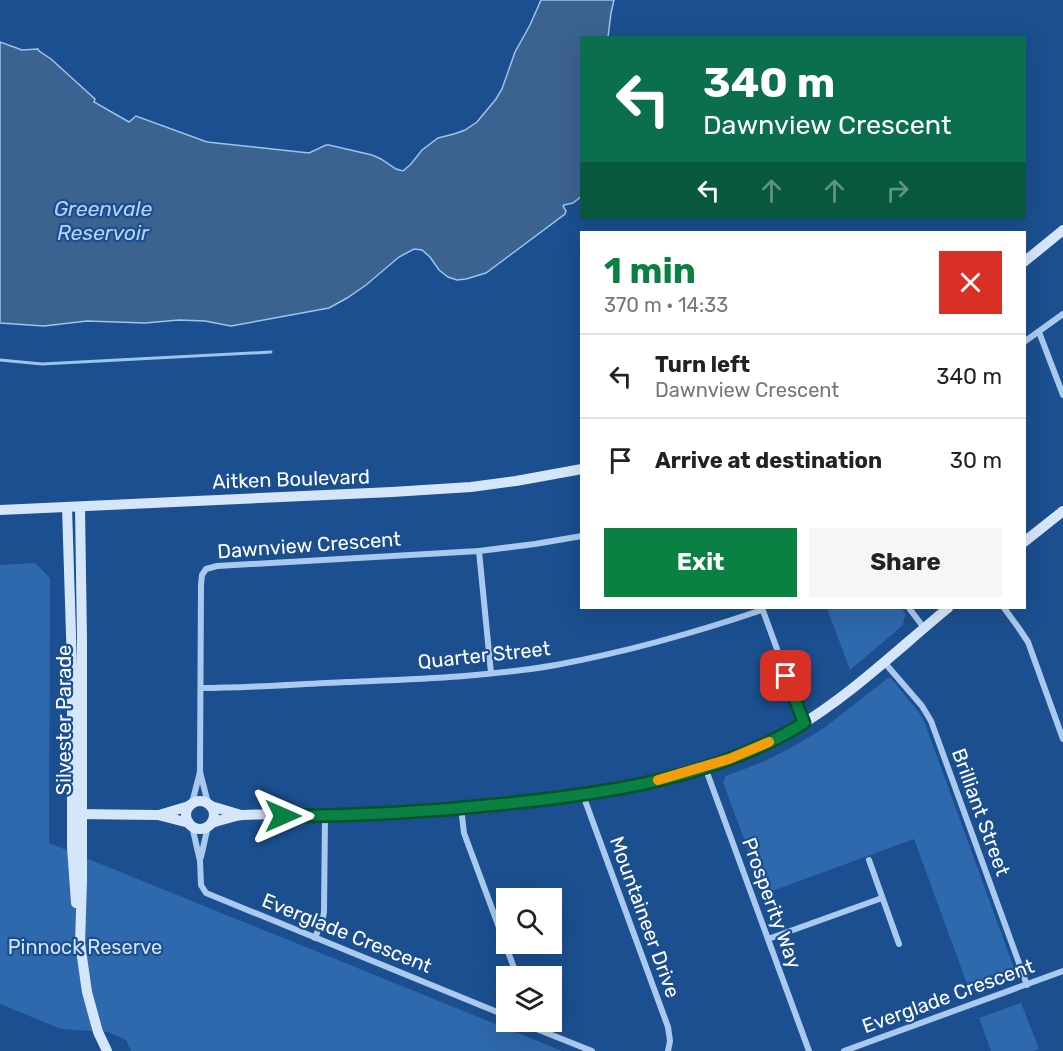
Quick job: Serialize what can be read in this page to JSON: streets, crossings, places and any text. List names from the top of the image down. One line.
{"streets":{"street":["Aitken Boulevard","Dawnview Crescent","Quarter Street","Silvester Parade","Brilliant Street","Prosperity Way","Mountaineer Drive","Everglade Crescent"]},"crossings":[["Aitken Boulevard","Silvester Parade"],["Dawnview Crescent","Quarter Street"],["Dawnview Crescent","Everglade Crescent"],["Brilliant Street","Everglade Crescent"]],"water":["Greenvale Reservoir"],"parks":["Pinnock Reserve"],"page":{"turn":["340 m","Dawnview Crescent"],"heading":["1 min","370 m · 14:33"],"list":[{"name":"Turn left","note":"Dawnview Crescent","value":"340 m"},{"name":"Arrive at destination","value":"30 m"}],"buttons":["Exit","Share"]}}
